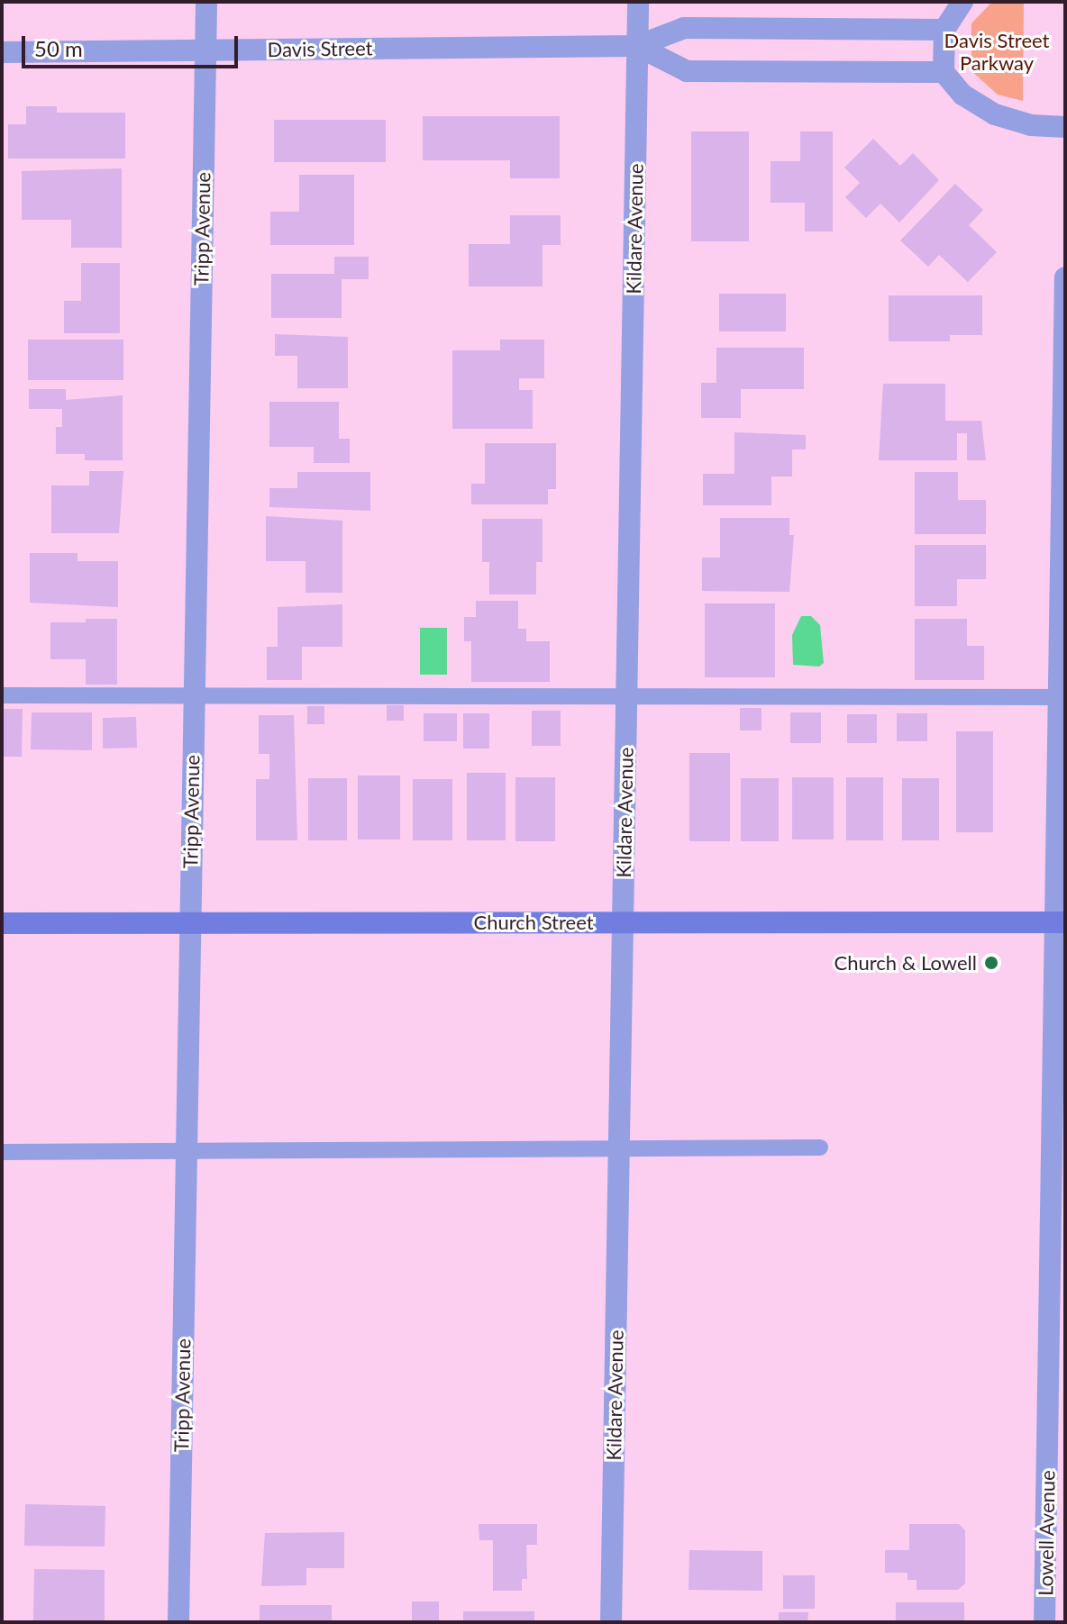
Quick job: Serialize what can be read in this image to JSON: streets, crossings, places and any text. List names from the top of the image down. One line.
{"streets":{"street":["Davis Street","Tripp Avenue","Kildare Avenue","Church Street","Lowell Avenue"]},"crossings":[["Davis Street","Tripp Avenue"],["Davis Street","Kildare Avenue"],["Tripp Avenue","Church Street"],["Kildare Avenue","Church Street"],["Church Street","Lowell Avenue"]],"parks":["Davis Street Parkway"],"places":["Church & Lowell"],"scale_bar":"50 m"}
